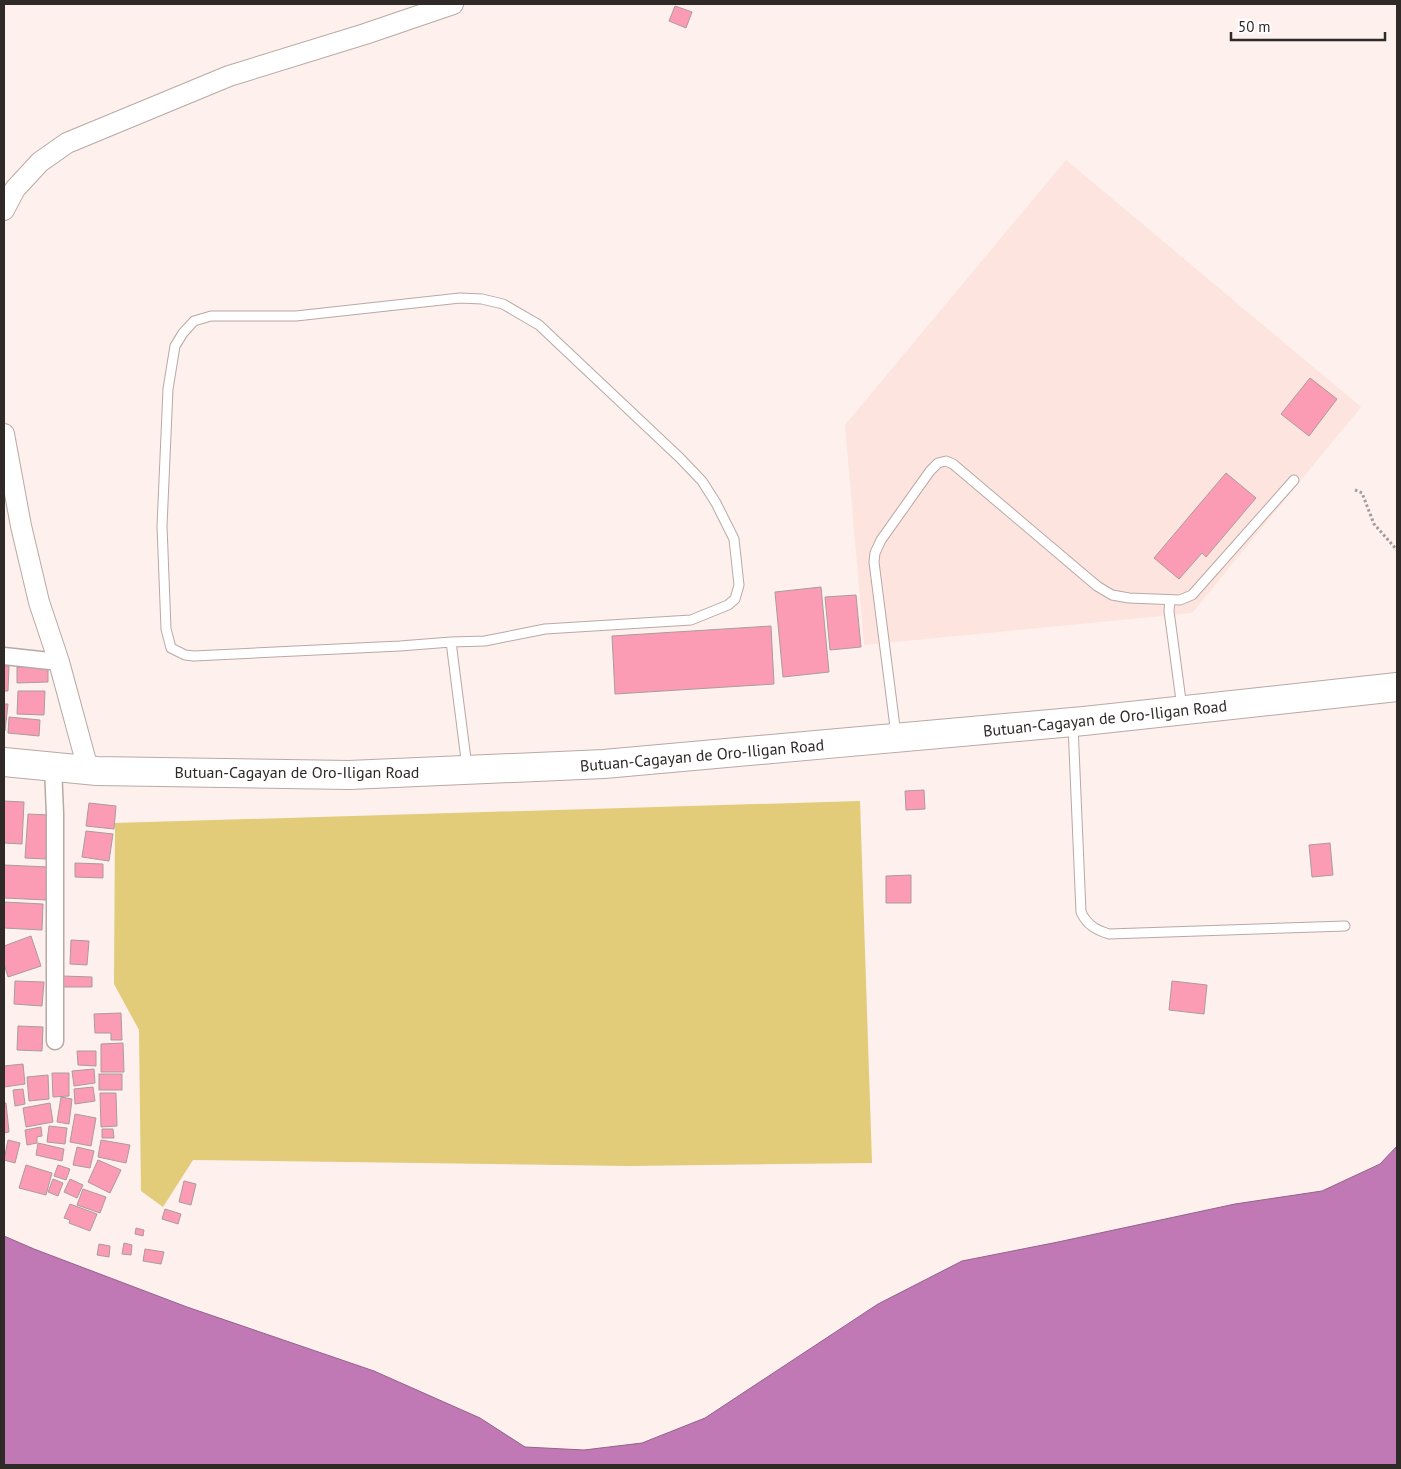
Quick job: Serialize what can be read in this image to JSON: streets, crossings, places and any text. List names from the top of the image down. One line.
{"streets":{"highway":["Butuan-Cagayan de Oro-Iligan Road"]},"scale_bar":"50 m"}
